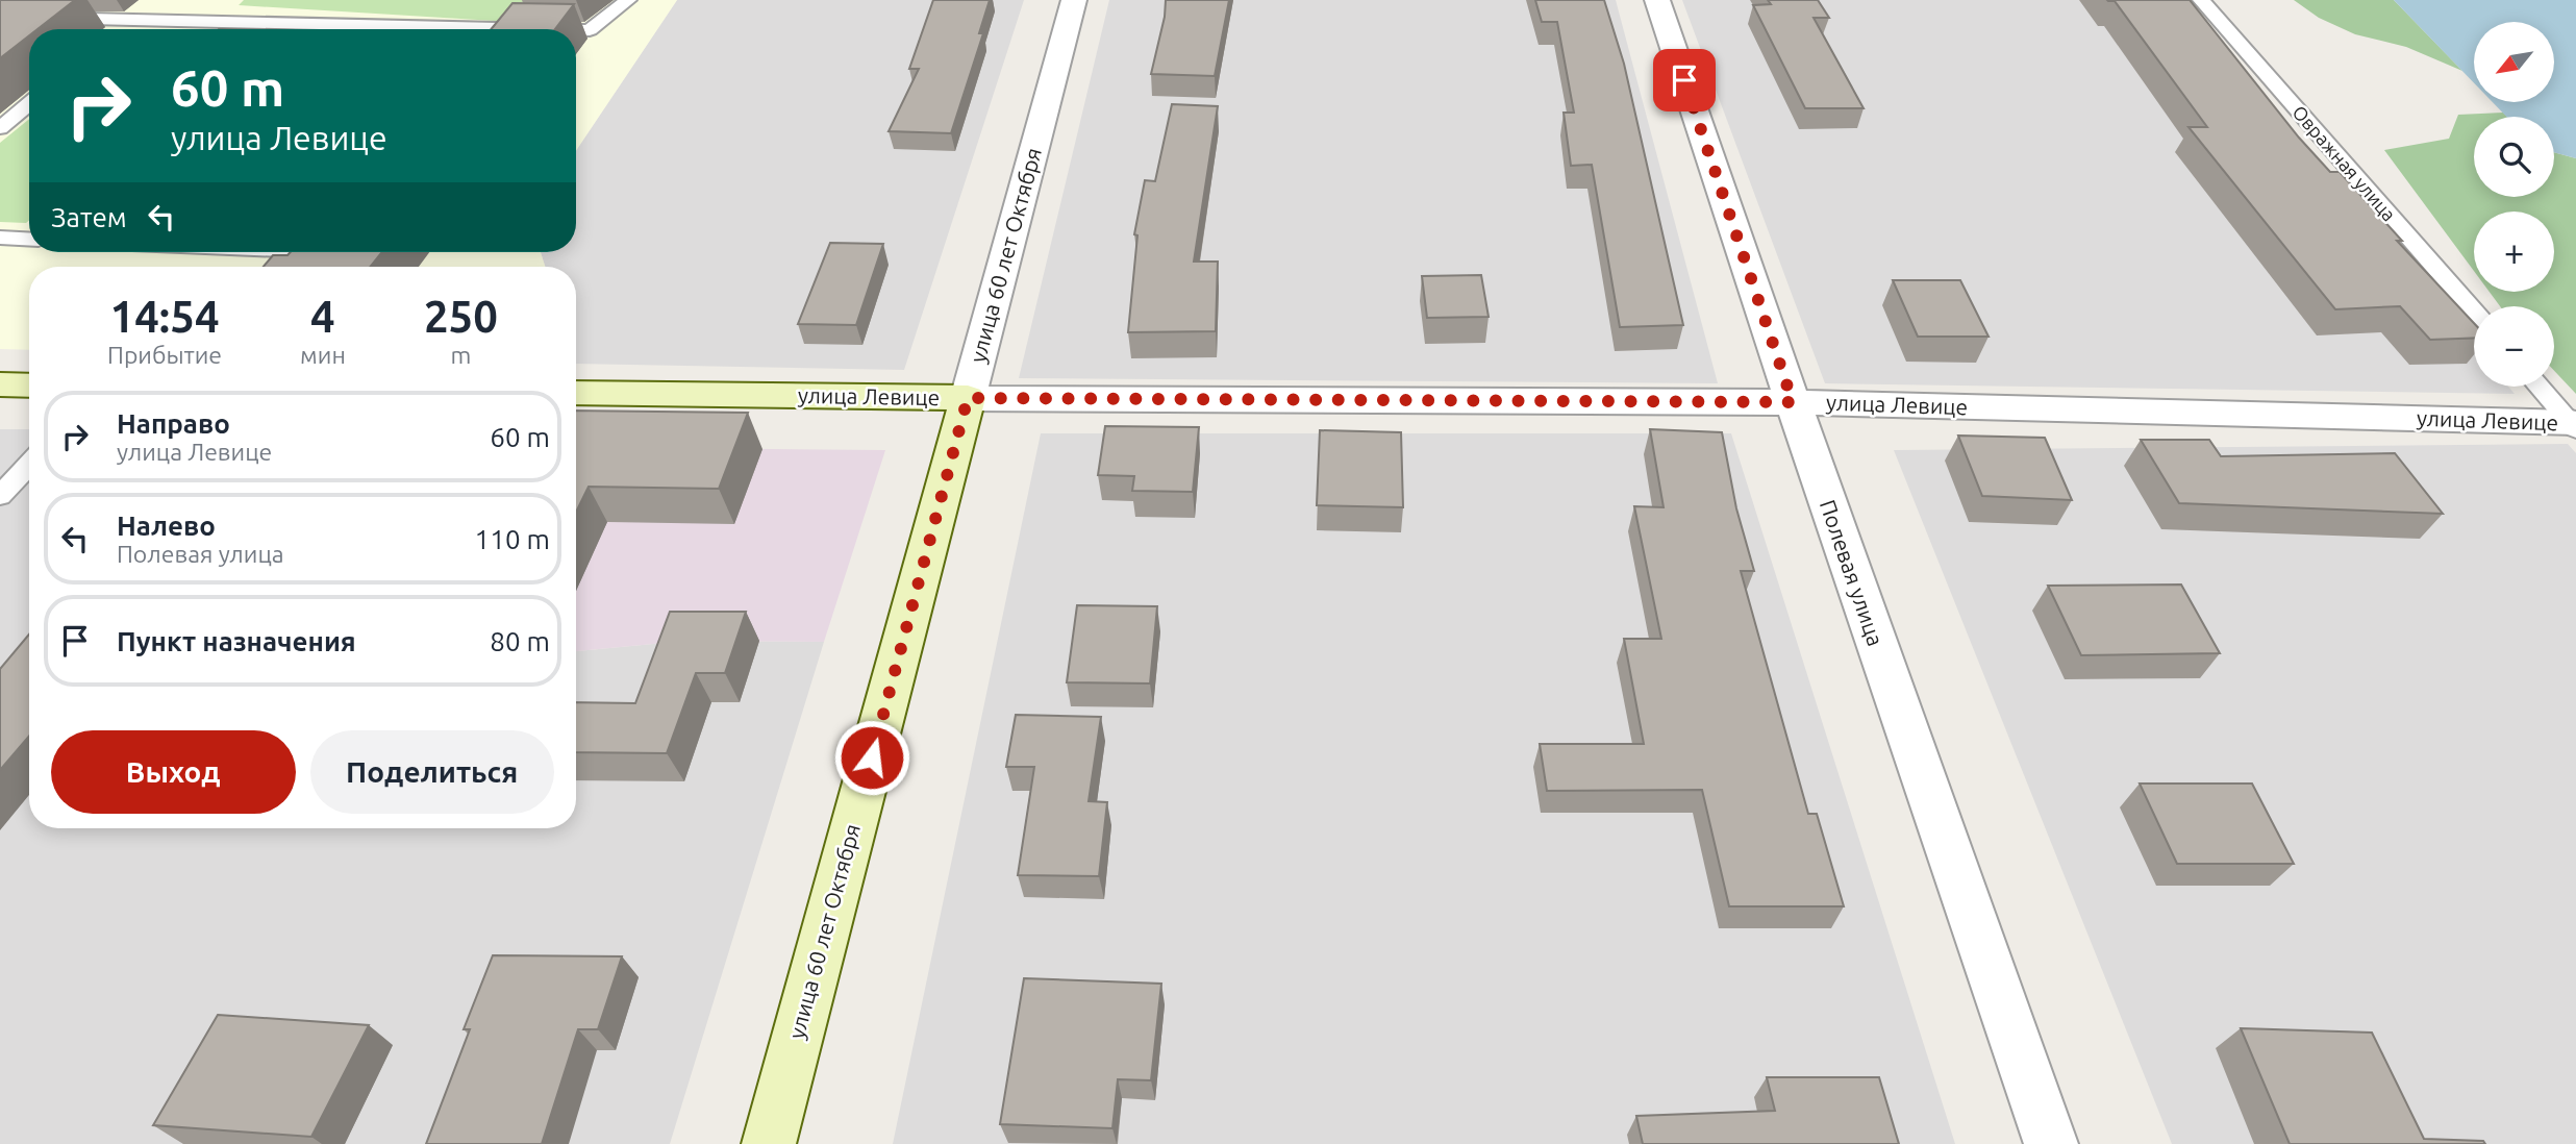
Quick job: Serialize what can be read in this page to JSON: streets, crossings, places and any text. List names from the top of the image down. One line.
{"streets":{"street":["улица 60 лет Октября","улица Левице","Полевая улица"],"lane":["Овражная улица"]},"crossings":[["улица 60 лет Октября","улица Левице"],["улица Левице","Полевая улица"]],"north":"bottom left","page":{"map_buttons":["+","−"],"turn":["60 m","улица Левице"],"then":"Затем","eta":["14:54","Прибытие","4","мин","250","m"],"list":[{"name":"Направо","note":"улица Левице","value":"60 m"},{"name":"Налево","note":"Полевая улица","value":"110 m"},{"name":"Пункт назначения","value":"80 m"}],"buttons":["Выход","Поделиться"]}}
